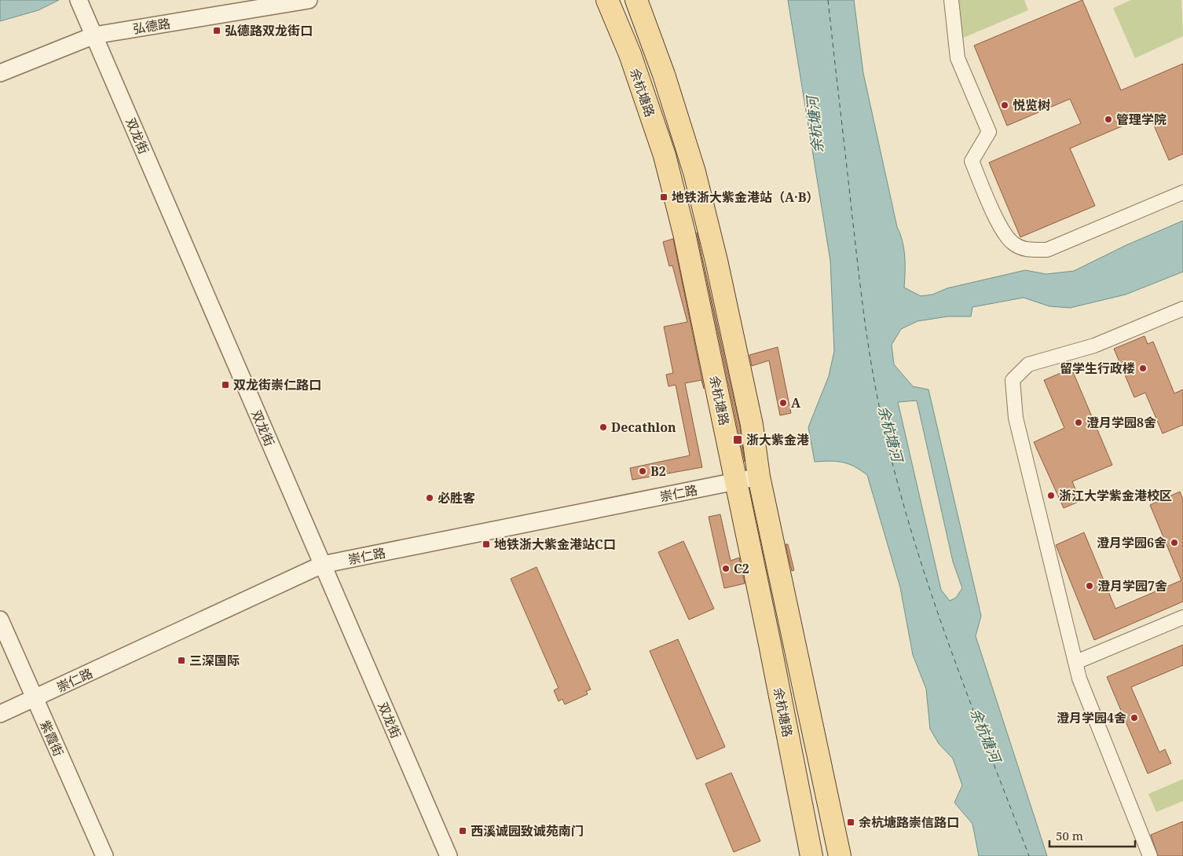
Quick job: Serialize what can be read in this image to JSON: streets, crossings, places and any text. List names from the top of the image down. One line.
{"streets":{"main road":["余杭塘路"],"street":["弘德路","双龙街","崇仁路","紫霞街"]},"crossings":[["弘德路","双龙街"],["余杭塘路","崇仁路"],["双龙街","崇仁路"],["崇仁路","紫霞街"]],"water":["余杭塘河"],"places":{"transit":["弘德路双龙街口","地铁浙大紫金港站（A·B）","双龙街崇仁路口","浙大紫金港","地铁浙大紫金港站C口","三深国际","余杭塘路崇信路口","西溪诚园致诚苑南门"],"other":["悦览树","管理学院","留学生行政楼","A","澄月学园8舍","Decathlon","B2","浙江大学紫金港校区","必胜客","澄月学园6舍","C2","澄月学园7舍","澄月学园4舍"]},"scale_bar":"50 m"}
